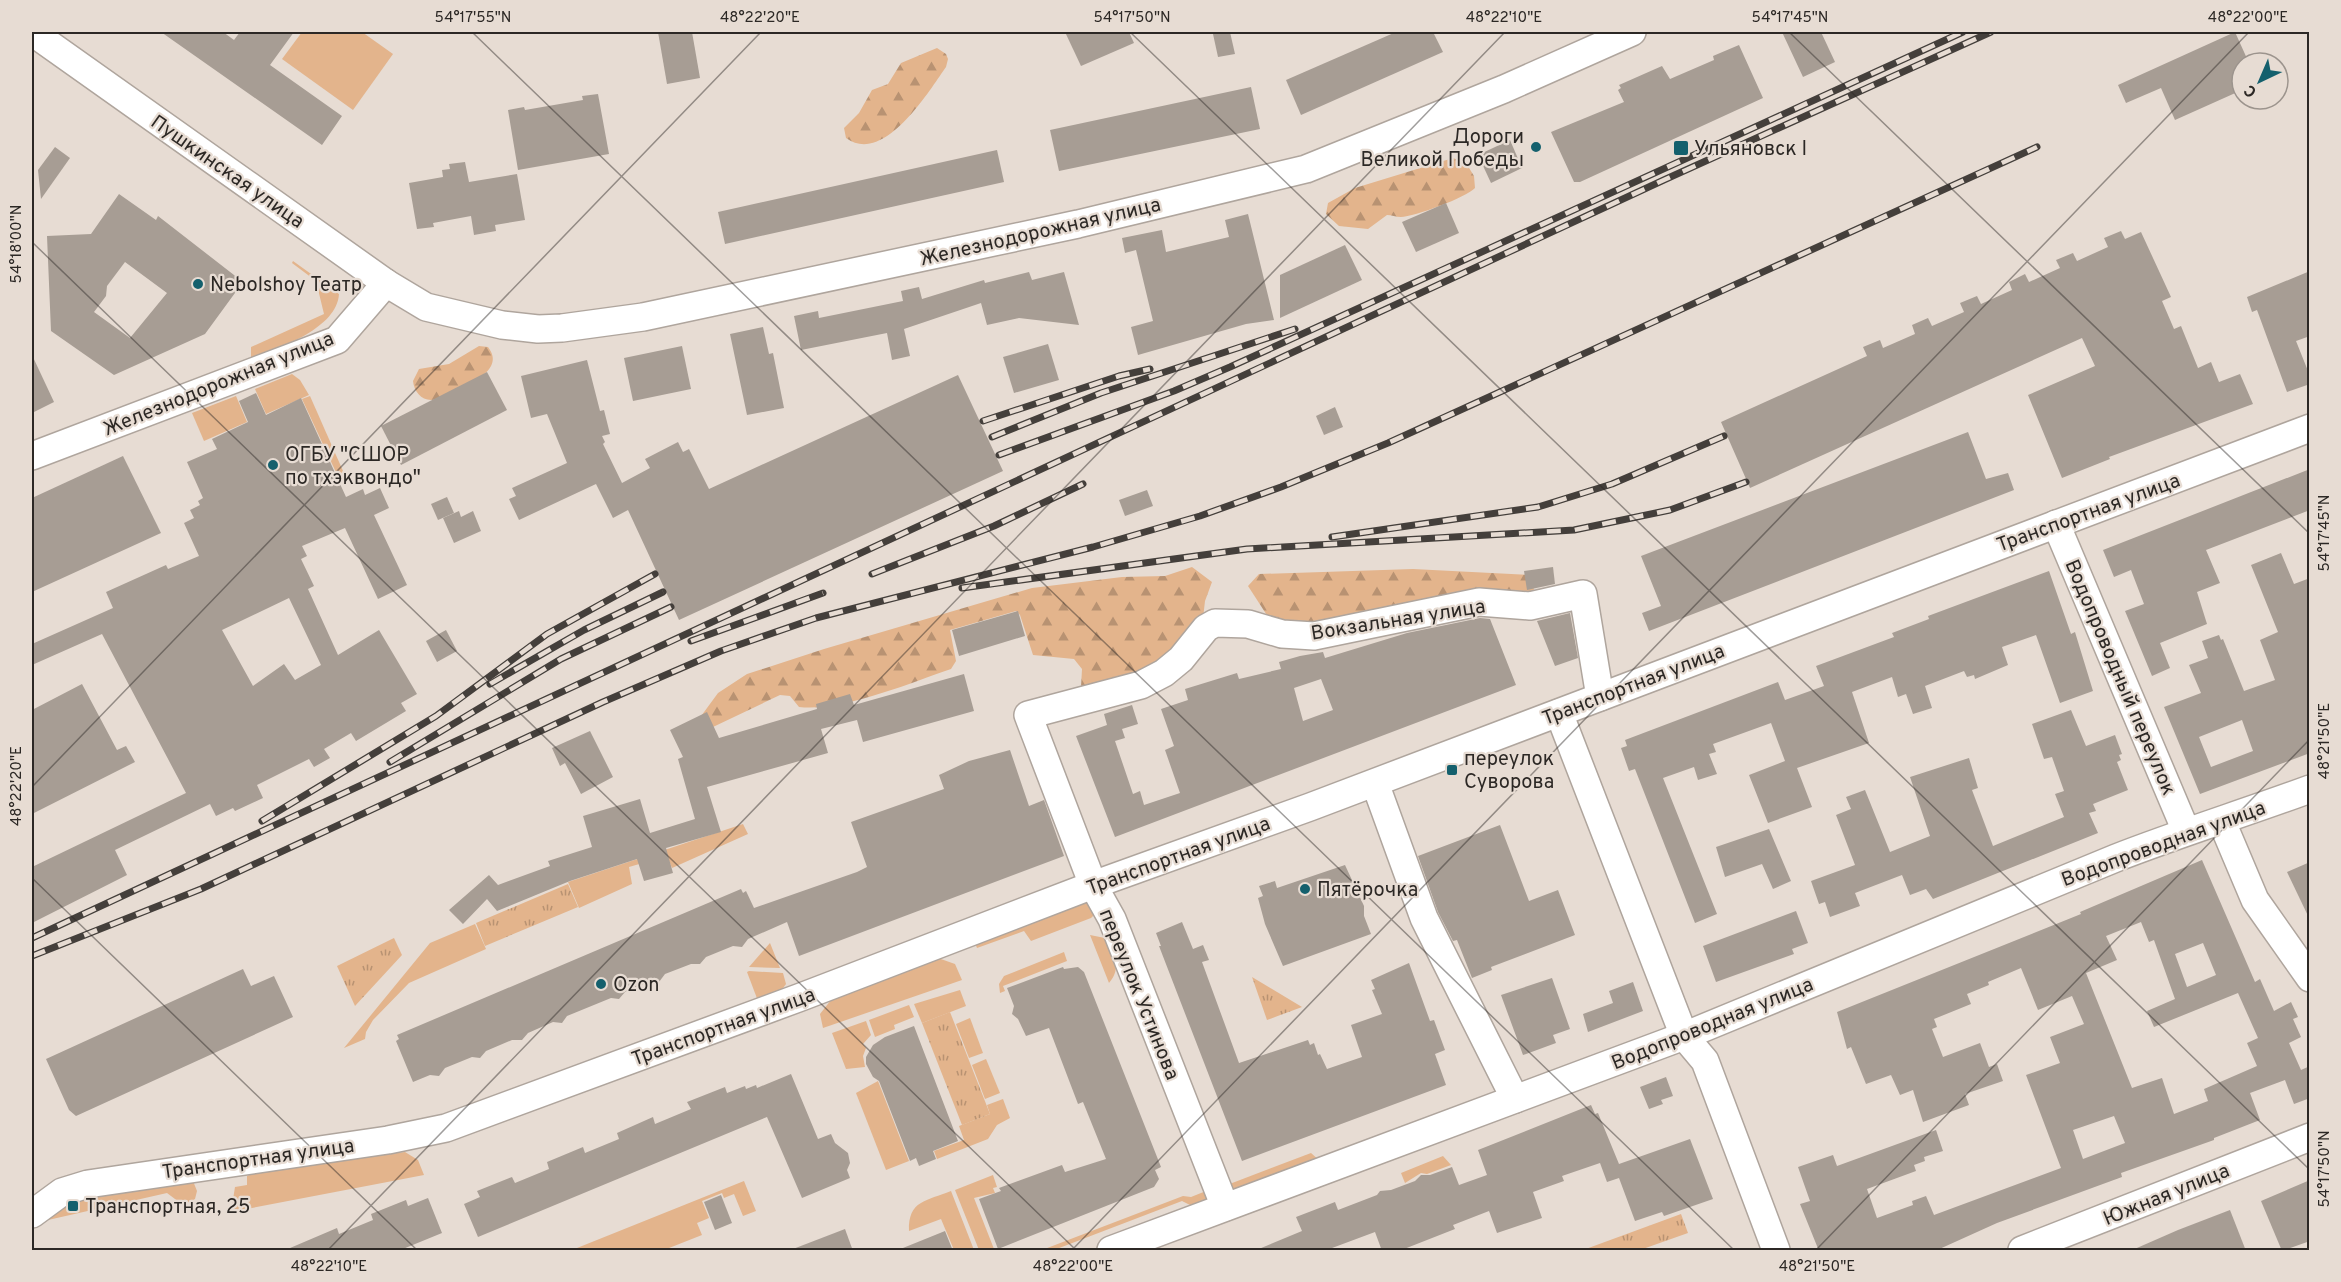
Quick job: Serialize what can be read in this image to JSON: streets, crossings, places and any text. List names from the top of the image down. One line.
{"streets":{"street":["Пушкинская улица","Железнодорожная улица","Транспортная улица","Вокзальная улица","Водопроводный переулок","Водопроводная улица","переулок Устинова","Южная улица"]},"crossings":[["Пушкинская улица","Железнодорожная улица"],["Транспортная улица","Вокзальная улица"],["Транспортная улица","Водопроводный переулок"],["Транспортная улица","переулок Устинова"],["Вокзальная улица","переулок Устинова"],["Водопроводный переулок","Водопроводная улица"],["Водопроводная улица","переулок Устинова"]],"places":{"other":["Дороги Великой Победы","Nebolshoy Театр","ОГБУ \"СШОР по тхэквондо\"","Пятёрочка","Ozon"],"transit":["Ульяновск I","переулок Суворова","Транспортная, 25"]},"north":"bottom left","coordinates":["54°17'55\"N","48°22'20\"E","54°17'50\"N","48°22'10\"E","54°17'45\"N","48°22'00\"E","54°18'00\"N","48°21'50\"E"]}
